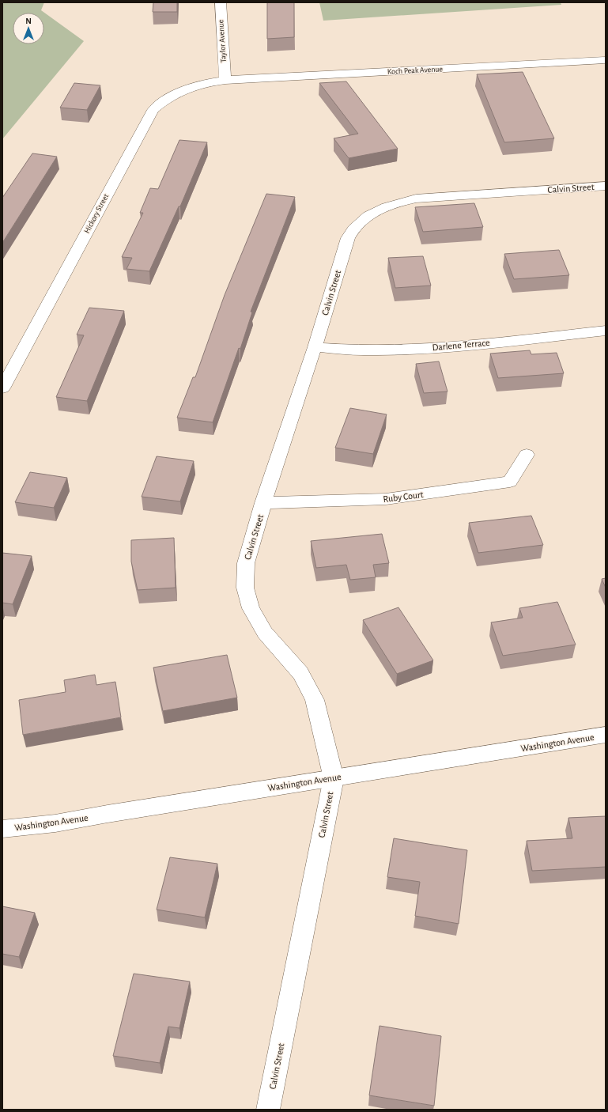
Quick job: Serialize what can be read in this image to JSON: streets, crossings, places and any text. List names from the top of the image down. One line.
{"streets":{"street":["Taylor Avenue","Koch Peak Avenue","Calvin Street","Hickory Street","Darlene Terrace","Ruby Court","Washington Avenue"]},"crossings":[["Taylor Avenue","Koch Peak Avenue"],["Taylor Avenue","Hickory Street"],["Koch Peak Avenue","Hickory Street"],["Calvin Street","Darlene Terrace"],["Calvin Street","Ruby Court"],["Calvin Street","Washington Avenue"]],"north":"top"}
